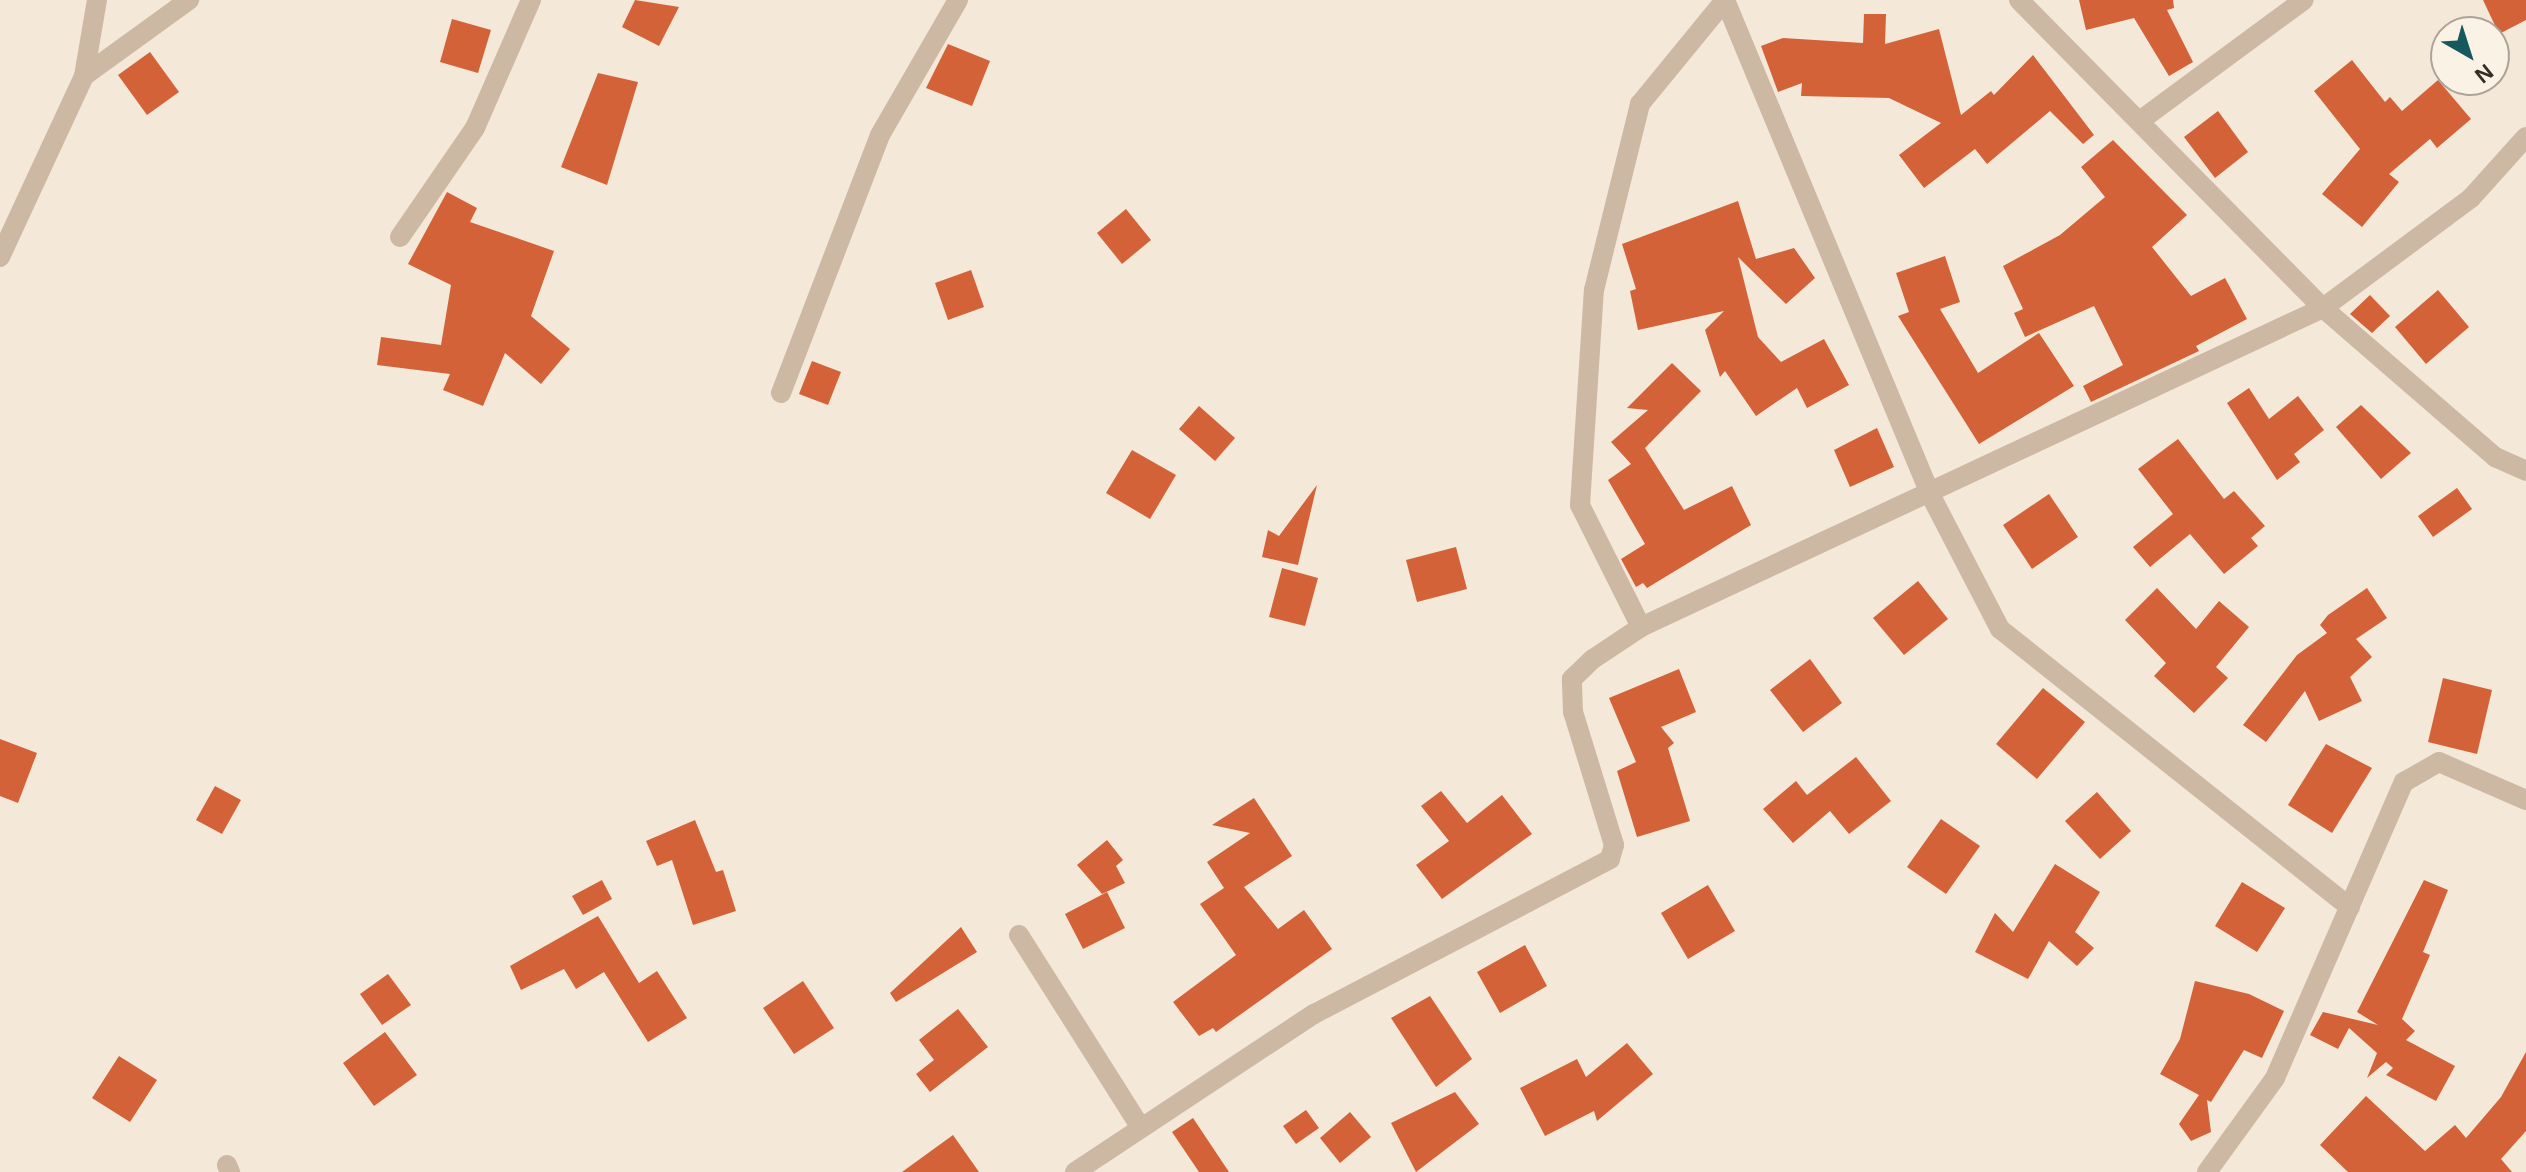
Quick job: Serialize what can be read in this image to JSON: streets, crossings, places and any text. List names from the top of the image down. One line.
{"north":"bottom right"}
